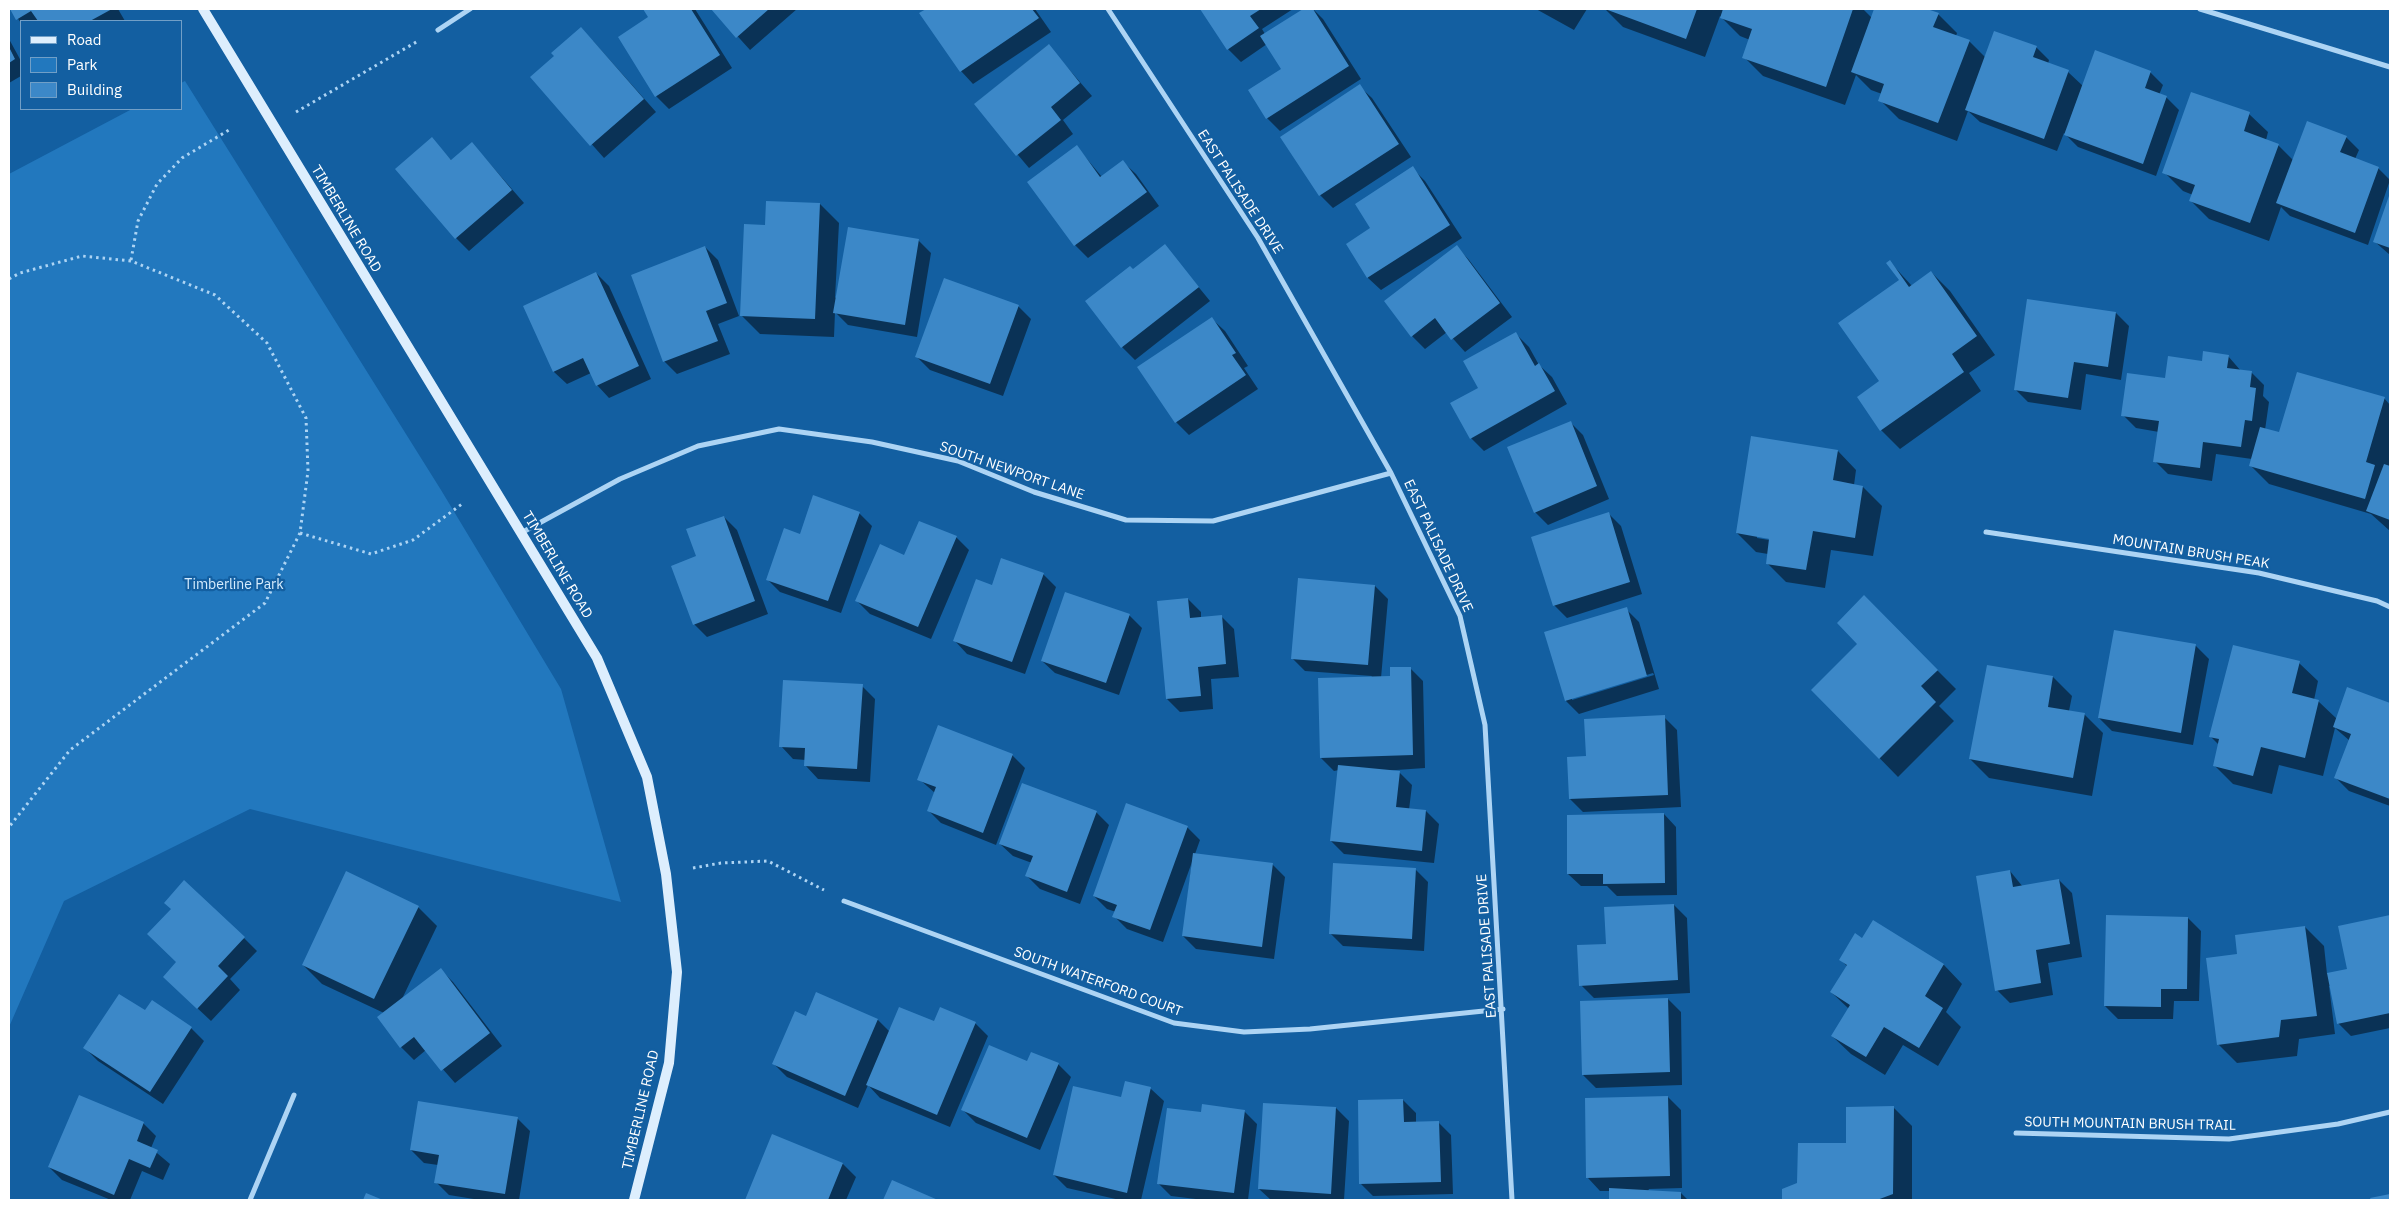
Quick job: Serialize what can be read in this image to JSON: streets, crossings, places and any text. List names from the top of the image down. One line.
{"streets":{"street":["EAST PALISADE DRIVE","TIMBERLINE ROAD","SOUTH NEWPORT LANE","MOUNTAIN BRUSH PEAK","SOUTH WATERFORD COURT","SOUTH MOUNTAIN BRUSH TRAIL"]},"crossings":[["EAST PALISADE DRIVE","SOUTH NEWPORT LANE"],["EAST PALISADE DRIVE","SOUTH WATERFORD COURT"],["TIMBERLINE ROAD","SOUTH NEWPORT LANE"]],"parks":["Timberline Park"],"legend":["Road","Park","Building"]}
